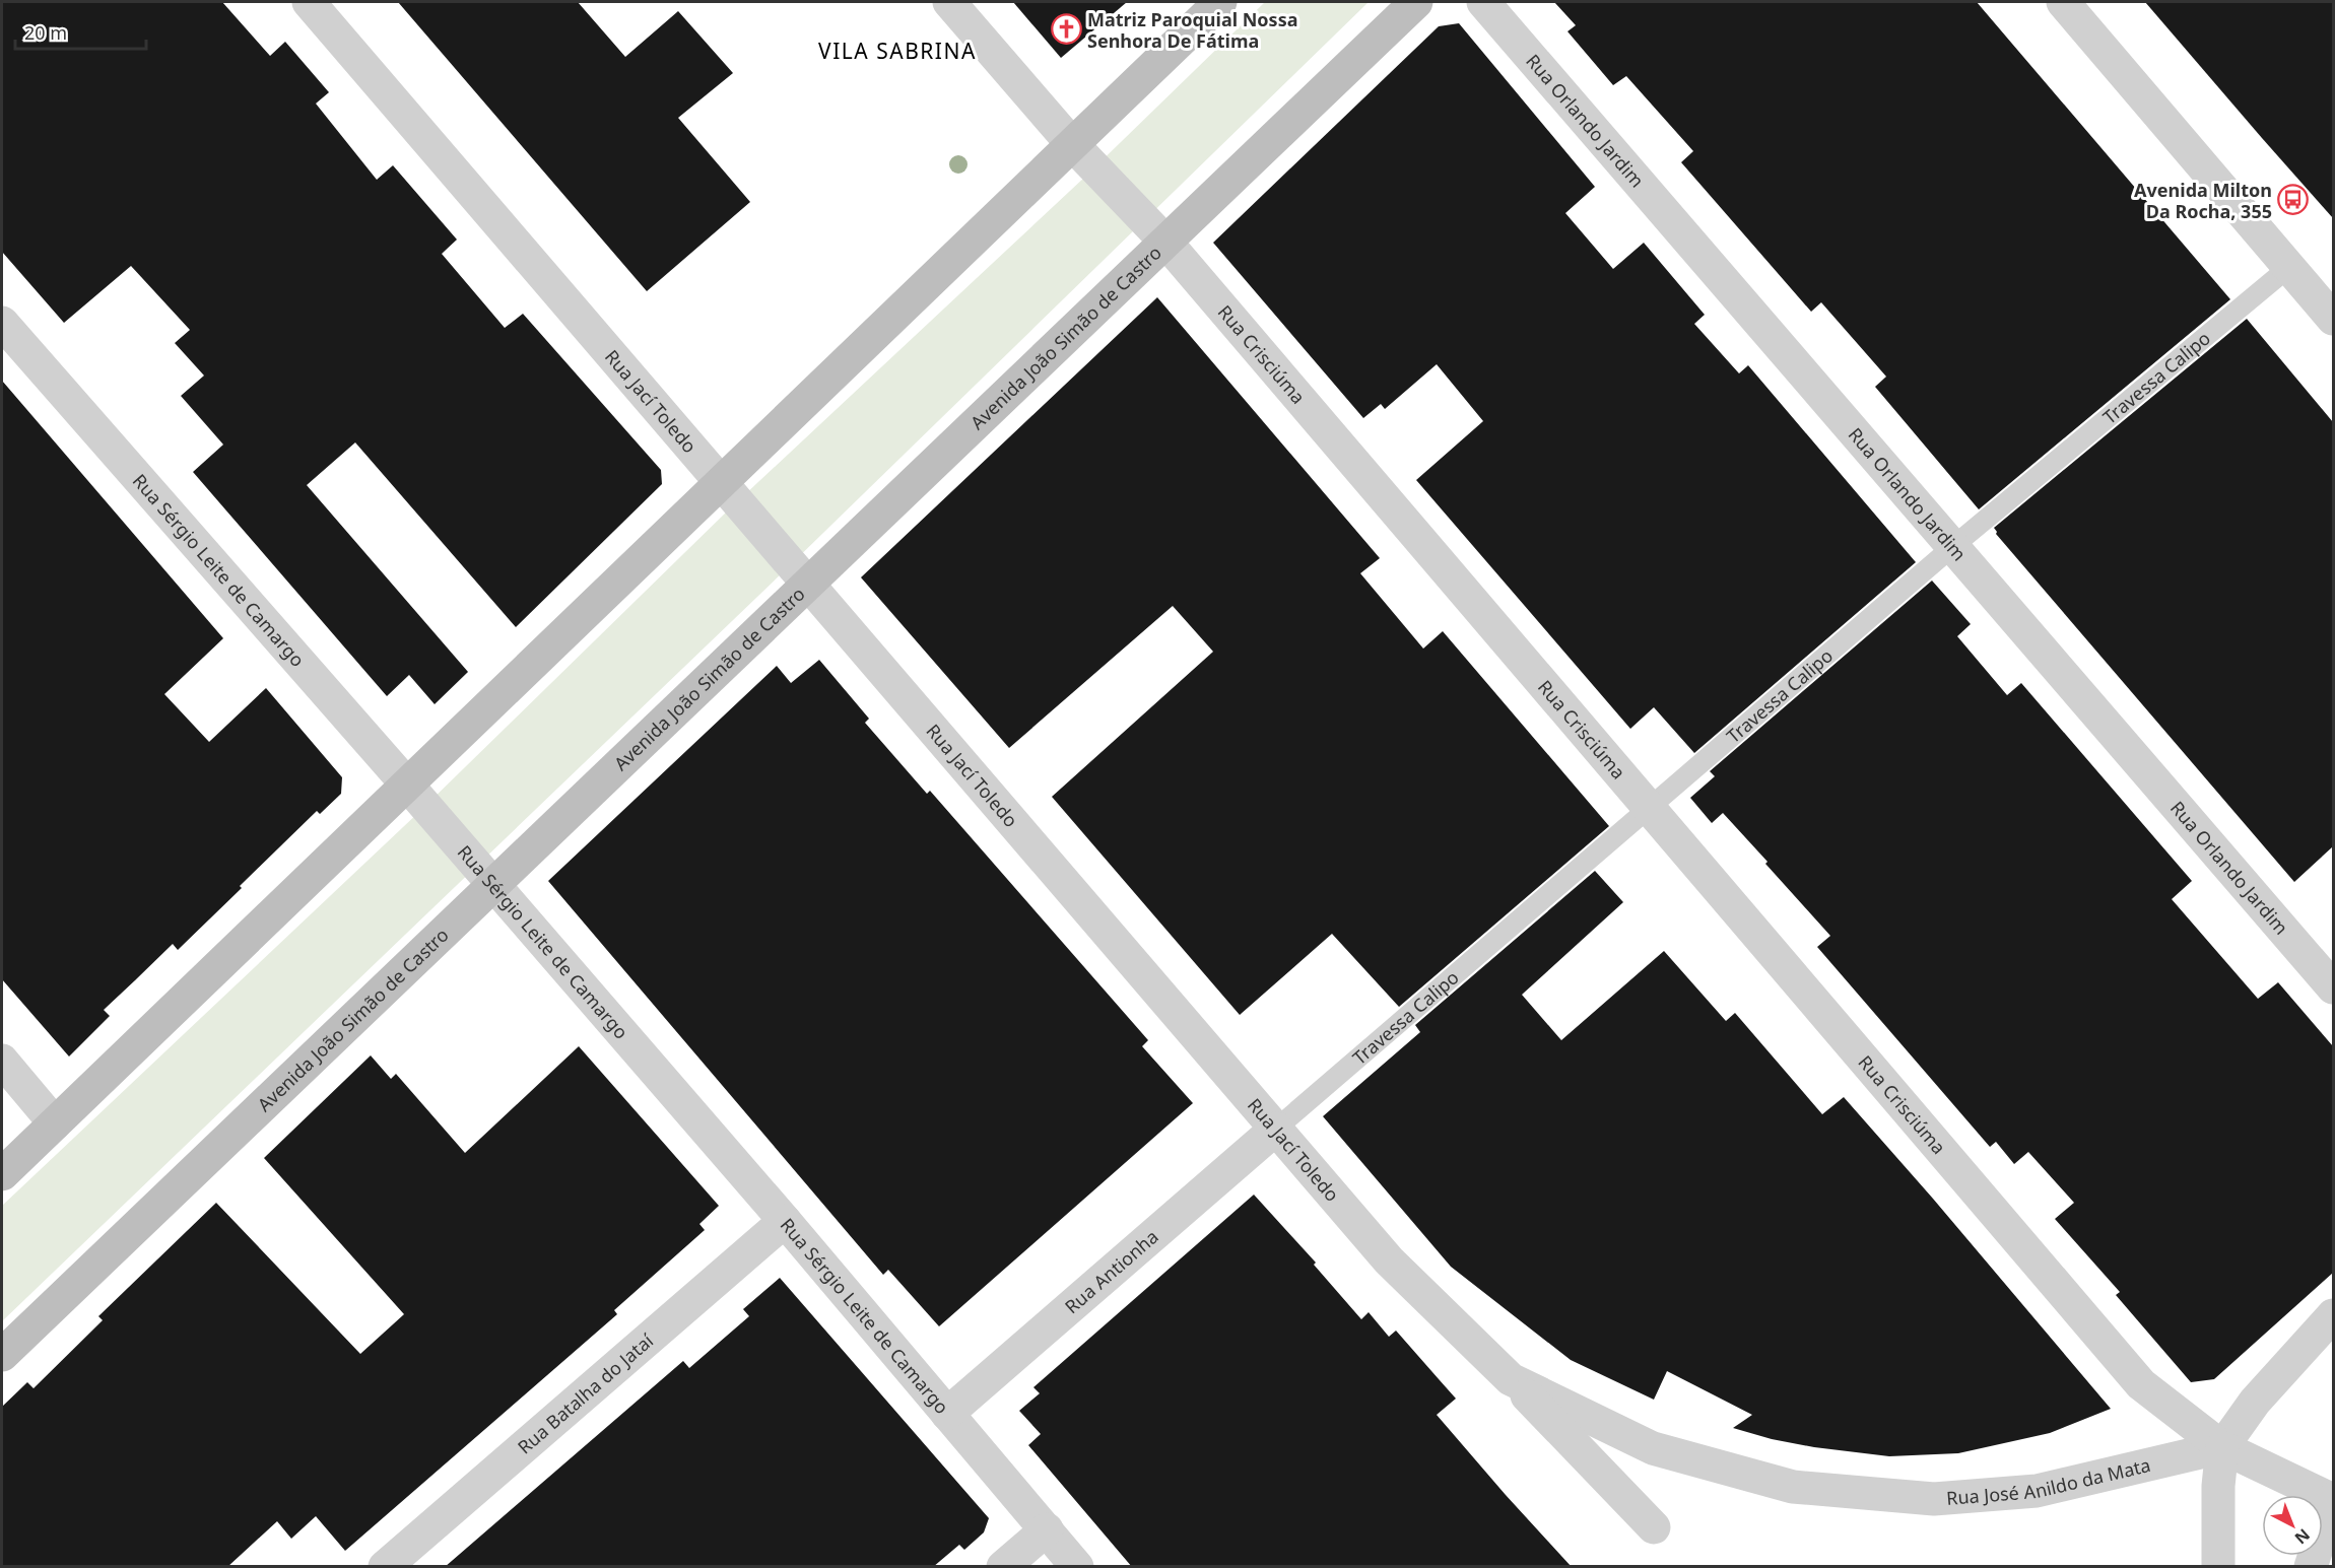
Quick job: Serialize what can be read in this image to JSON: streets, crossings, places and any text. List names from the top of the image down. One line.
{"streets":{"main road":["Avenida João Simão de Castro"],"street":["Rua Orlando Jardim","Rua Crisciúma","Rua Jací Toledo","Rua Sérgio Leite de Camargo","Rua Antionha","Rua Batalha do Jataí","Rua José Anildo da Mata"],"lane":["Travessa Calipo"]},"crossings":[["Rua Orlando Jardim","Travessa Calipo"],["Avenida João Simão de Castro","Rua Crisciúma"],["Avenida João Simão de Castro","Rua Jací Toledo"],["Avenida João Simão de Castro","Rua Sérgio Leite de Camargo"],["Rua Crisciúma","Travessa Calipo"],["Rua Crisciúma","Rua José Anildo da Mata"],["Travessa Calipo","Rua Jací Toledo"],["Travessa Calipo","Rua Antionha"],["Rua Jací Toledo","Rua Antionha"],["Rua Jací Toledo","Rua José Anildo da Mata"],["Rua Sérgio Leite de Camargo","Rua Antionha"],["Rua Sérgio Leite de Camargo","Rua Batalha do Jataí"]],"districts":["VILA SABRINA"],"places":{"church":["Matriz Paroquial Nossa Senhora De Fátima"],"bus stop":["Avenida Milton Da Rocha, 355"]},"scale_bar":"20 m","north":"bottom right"}
